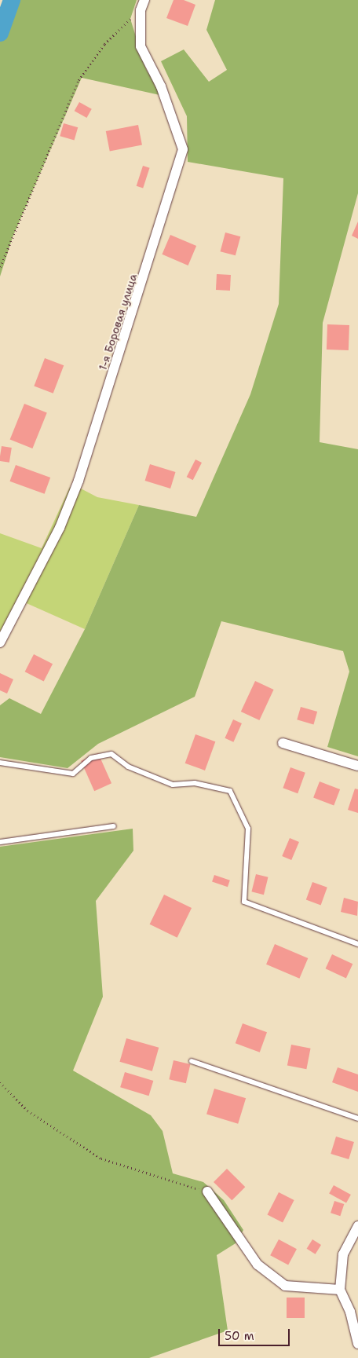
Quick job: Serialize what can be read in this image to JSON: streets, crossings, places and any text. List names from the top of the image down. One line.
{"streets":{"street":["1-я Боровая улица"]},"scale_bar":"50 m"}
